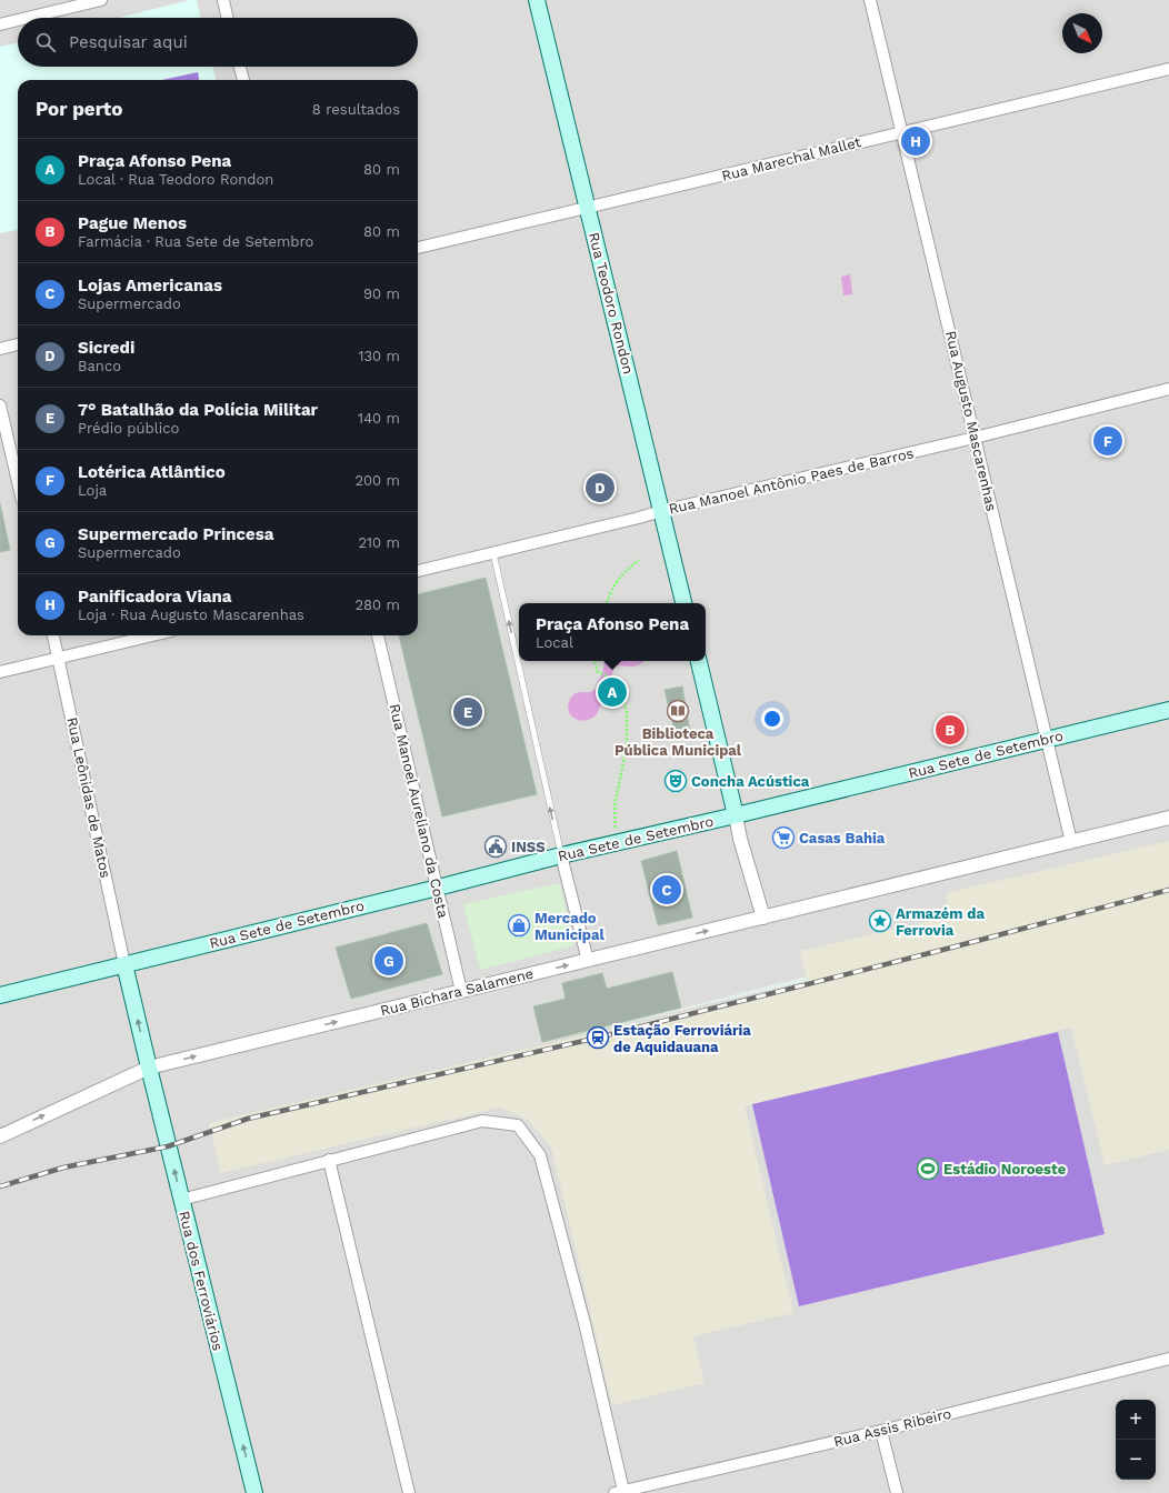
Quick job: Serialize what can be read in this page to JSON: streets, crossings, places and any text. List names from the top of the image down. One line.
{"streets":{"main road":["Rua Teodoro Rondon","Rua Sete de Setembro","Rua dos Ferroviários"],"street":["Rua Marechal Mallet","Rua Augusto Mascarenhas","Rua Manoel Antônio Paes de Barros","Rua Leônidas de Matos","Rua Manoel Aureliano da Costa","Rua Bichara Salamene","Rua Assis Ribeiro"]},"crossings":[["Rua Marechal Mallet","Rua Teodoro Rondon"],["Rua Marechal Mallet","Rua Augusto Mascarenhas"],["Rua Teodoro Rondon","Rua Manoel Antônio Paes de Barros"],["Rua Augusto Mascarenhas","Rua Manoel Antônio Paes de Barros"],["Rua Augusto Mascarenhas","Rua Sete de Setembro"],["Rua Augusto Mascarenhas","Rua Bichara Salamene"],["Rua Sete de Setembro","Rua Leônidas de Matos"],["Rua Sete de Setembro","Rua Manoel Aureliano da Costa"],["Rua Manoel Aureliano da Costa","Rua Bichara Salamene"],["Rua Bichara Salamene","Rua dos Ferroviários"]],"one_way":["Rua Bichara Salamene","Rua dos Ferroviários"],"places":{"library":["Biblioteca Pública Municipal"],"theatre":["Concha Acústica"],"supermarket":["Casas Bahia"],"public building":["INSS"],"place":["Armazém da Ferrovia"],"shop":["Mercado Municipal"],"station":["Estação Ferroviária de Aquidauana"],"sports":["Estádio Noroeste"]},"north":"bottom right","page":{"search":"Pesquisar aqui","heading":["Por perto","8 resultados"],"pins":["H","F","D","A","E","B","C","G"],"list":[{"mark":"A","name":"Praça Afonso Pena","note":"Local · Rua Teodoro Rondon","value":"80 m"},{"mark":"B","name":"Pague Menos","note":"Farmácia · Rua Sete de Setembro","value":"80 m"},{"mark":"C","name":"Lojas Americanas","note":"Supermercado","value":"90 m"},{"mark":"D","name":"Sicredi","note":"Banco","value":"130 m"},{"mark":"E","name":"7° Batalhão da Polícia Militar","note":"Prédio público","value":"140 m"},{"mark":"F","name":"Lotérica Atlântico","note":"Loja","value":"200 m"},{"mark":"G","name":"Supermercado Princesa","note":"Supermercado","value":"210 m"},{"mark":"H","name":"Panificadora Viana","note":"Loja · Rua Augusto Mascarenhas","value":"280 m"}],"popup":["Praça Afonso Pena","Local"],"map_buttons":["+","−"]}}
